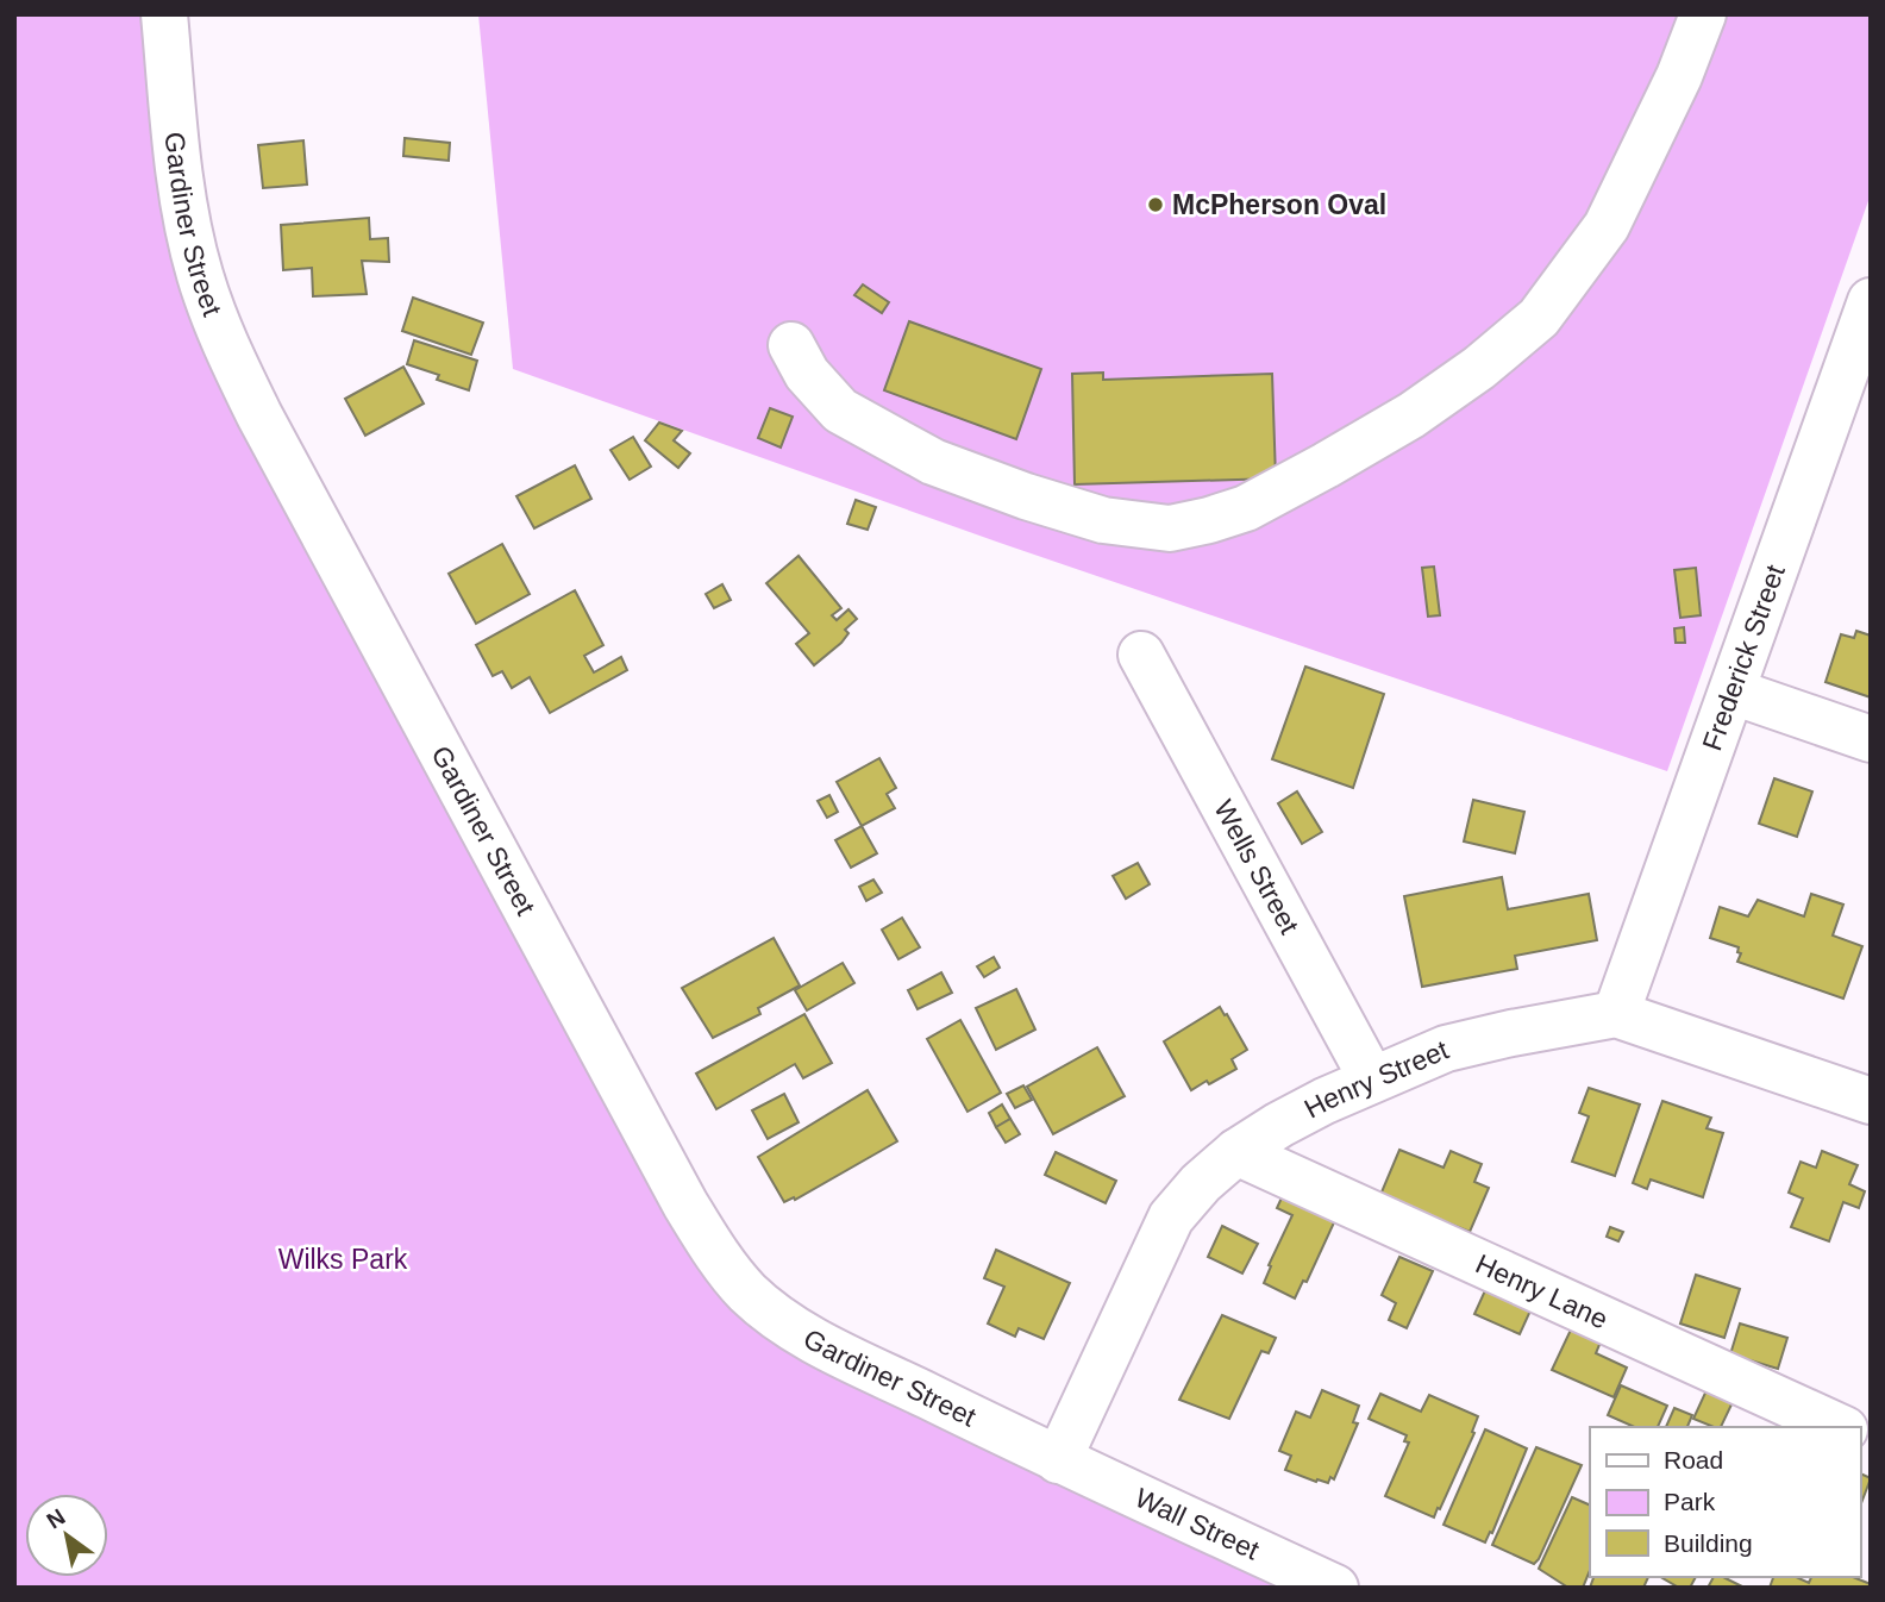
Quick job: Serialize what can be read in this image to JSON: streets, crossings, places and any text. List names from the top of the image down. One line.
{"streets":{"street":["Gardiner Street","Frederick Street","Wells Street","Henry Street","Henry Lane","Wall Street"]},"crossings":[["Gardiner Street","Henry Street"],["Gardiner Street","Wall Street"],["Frederick Street","Henry Street"],["Wells Street","Henry Street"],["Henry Street","Henry Lane"],["Henry Street","Wall Street"]],"parks":["Wilks Park"],"places":["McPherson Oval"],"legend":["Road","Park","Building"],"north":"top left"}
